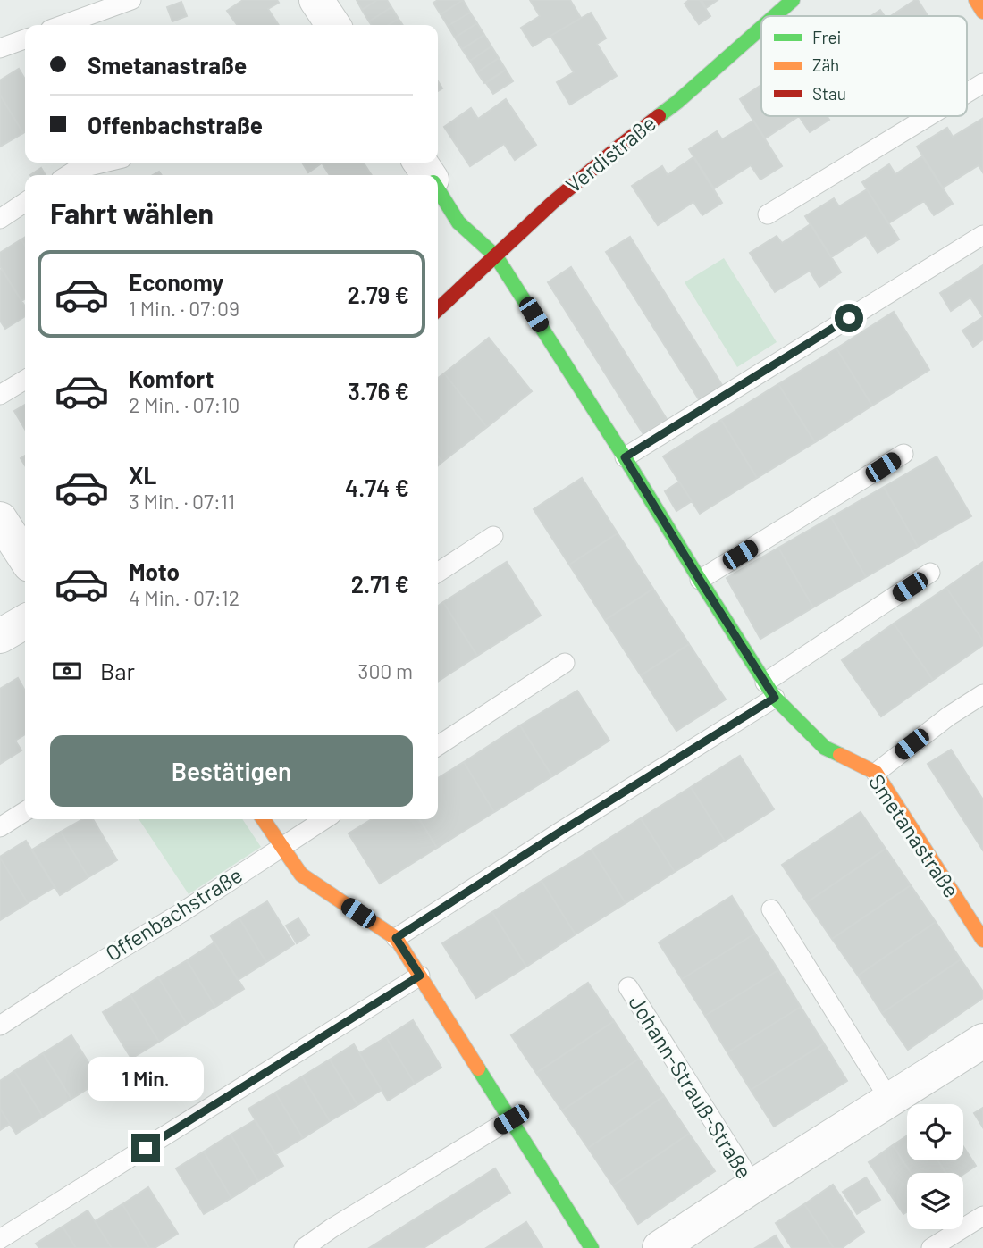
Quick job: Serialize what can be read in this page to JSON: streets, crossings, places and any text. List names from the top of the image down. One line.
{"streets":{"street":["Verdistraße","Smetanastraße","Johann-Strauß-Straße"],"lane":["Offenbachstraße"]},"crossings":[["Verdistraße","Smetanastraße"]],"legend":["Frei","Zäh","Stau"],"page":{"banner":["Smetanastraße","Offenbachstraße"],"heading":"Fahrt wählen","list":[{"name":"Economy","note":"1 Min. · 07:09","value":"2.79 €"},{"name":"Komfort","note":"2 Min. · 07:10","value":"3.76 €"},{"name":"XL","note":"3 Min. · 07:11","value":"4.74 €"},{"name":"Moto","note":"4 Min. · 07:12","value":"2.71 €"}],"pay":["Bar","300 m"],"buttons":"Bestätigen","bubble":"1 Min."}}
